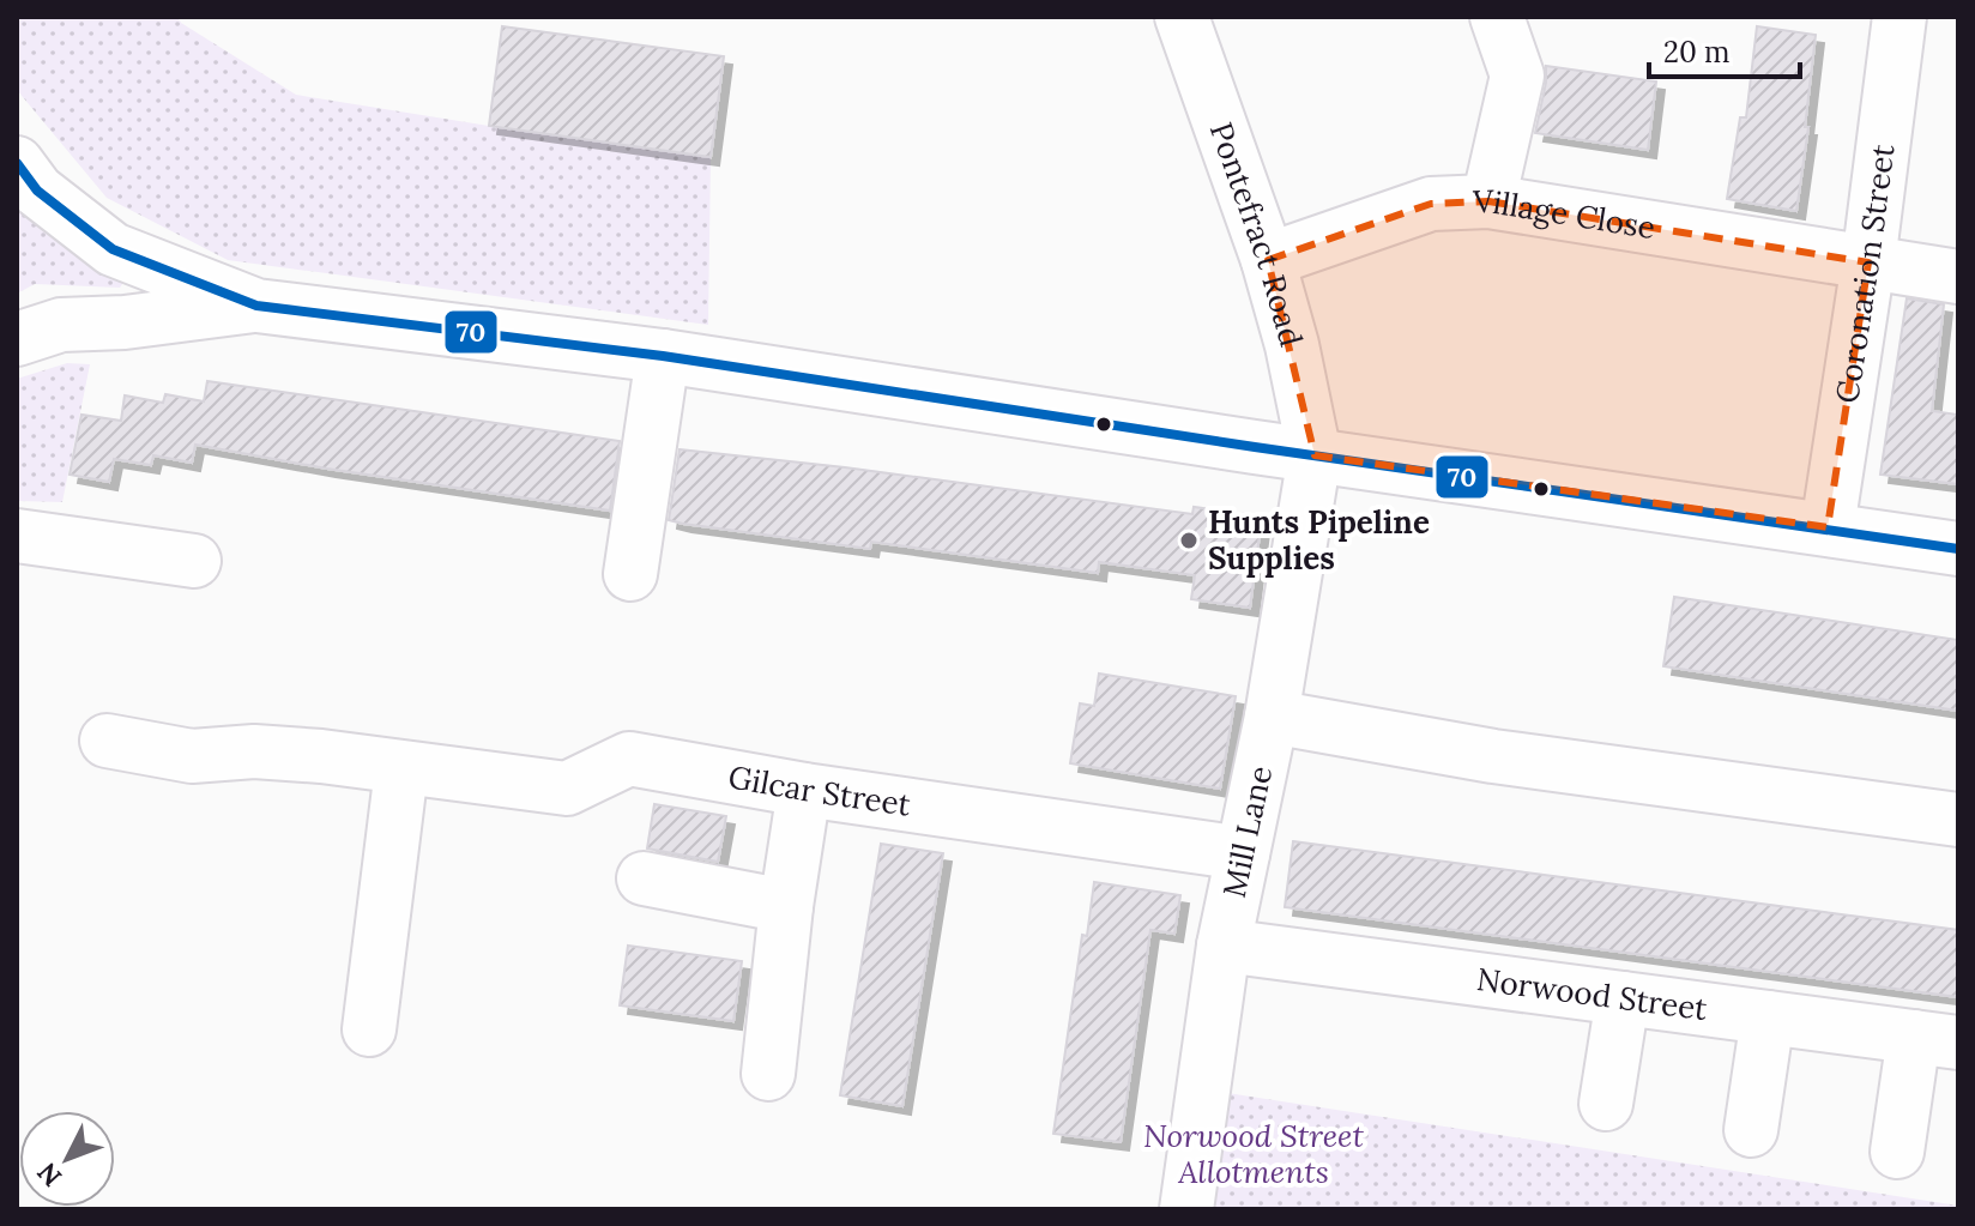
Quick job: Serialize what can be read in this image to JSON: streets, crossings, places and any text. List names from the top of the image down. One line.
{"streets":{"street":["Village Close","Pontefract Road","Coronation Street","Gilcar Street","Mill Lane","Norwood Street"]},"crossings":[["Village Close","Pontefract Road"],["Village Close","Coronation Street"],["Pontefract Road","Mill Lane"],["Gilcar Street","Mill Lane"],["Mill Lane","Norwood Street"]],"parks":["Norwood Street Allotments"],"places":["Hunts Pipeline Supplies"],"lines":["transit line 70"],"scale_bar":"20 m","north":"bottom left"}
